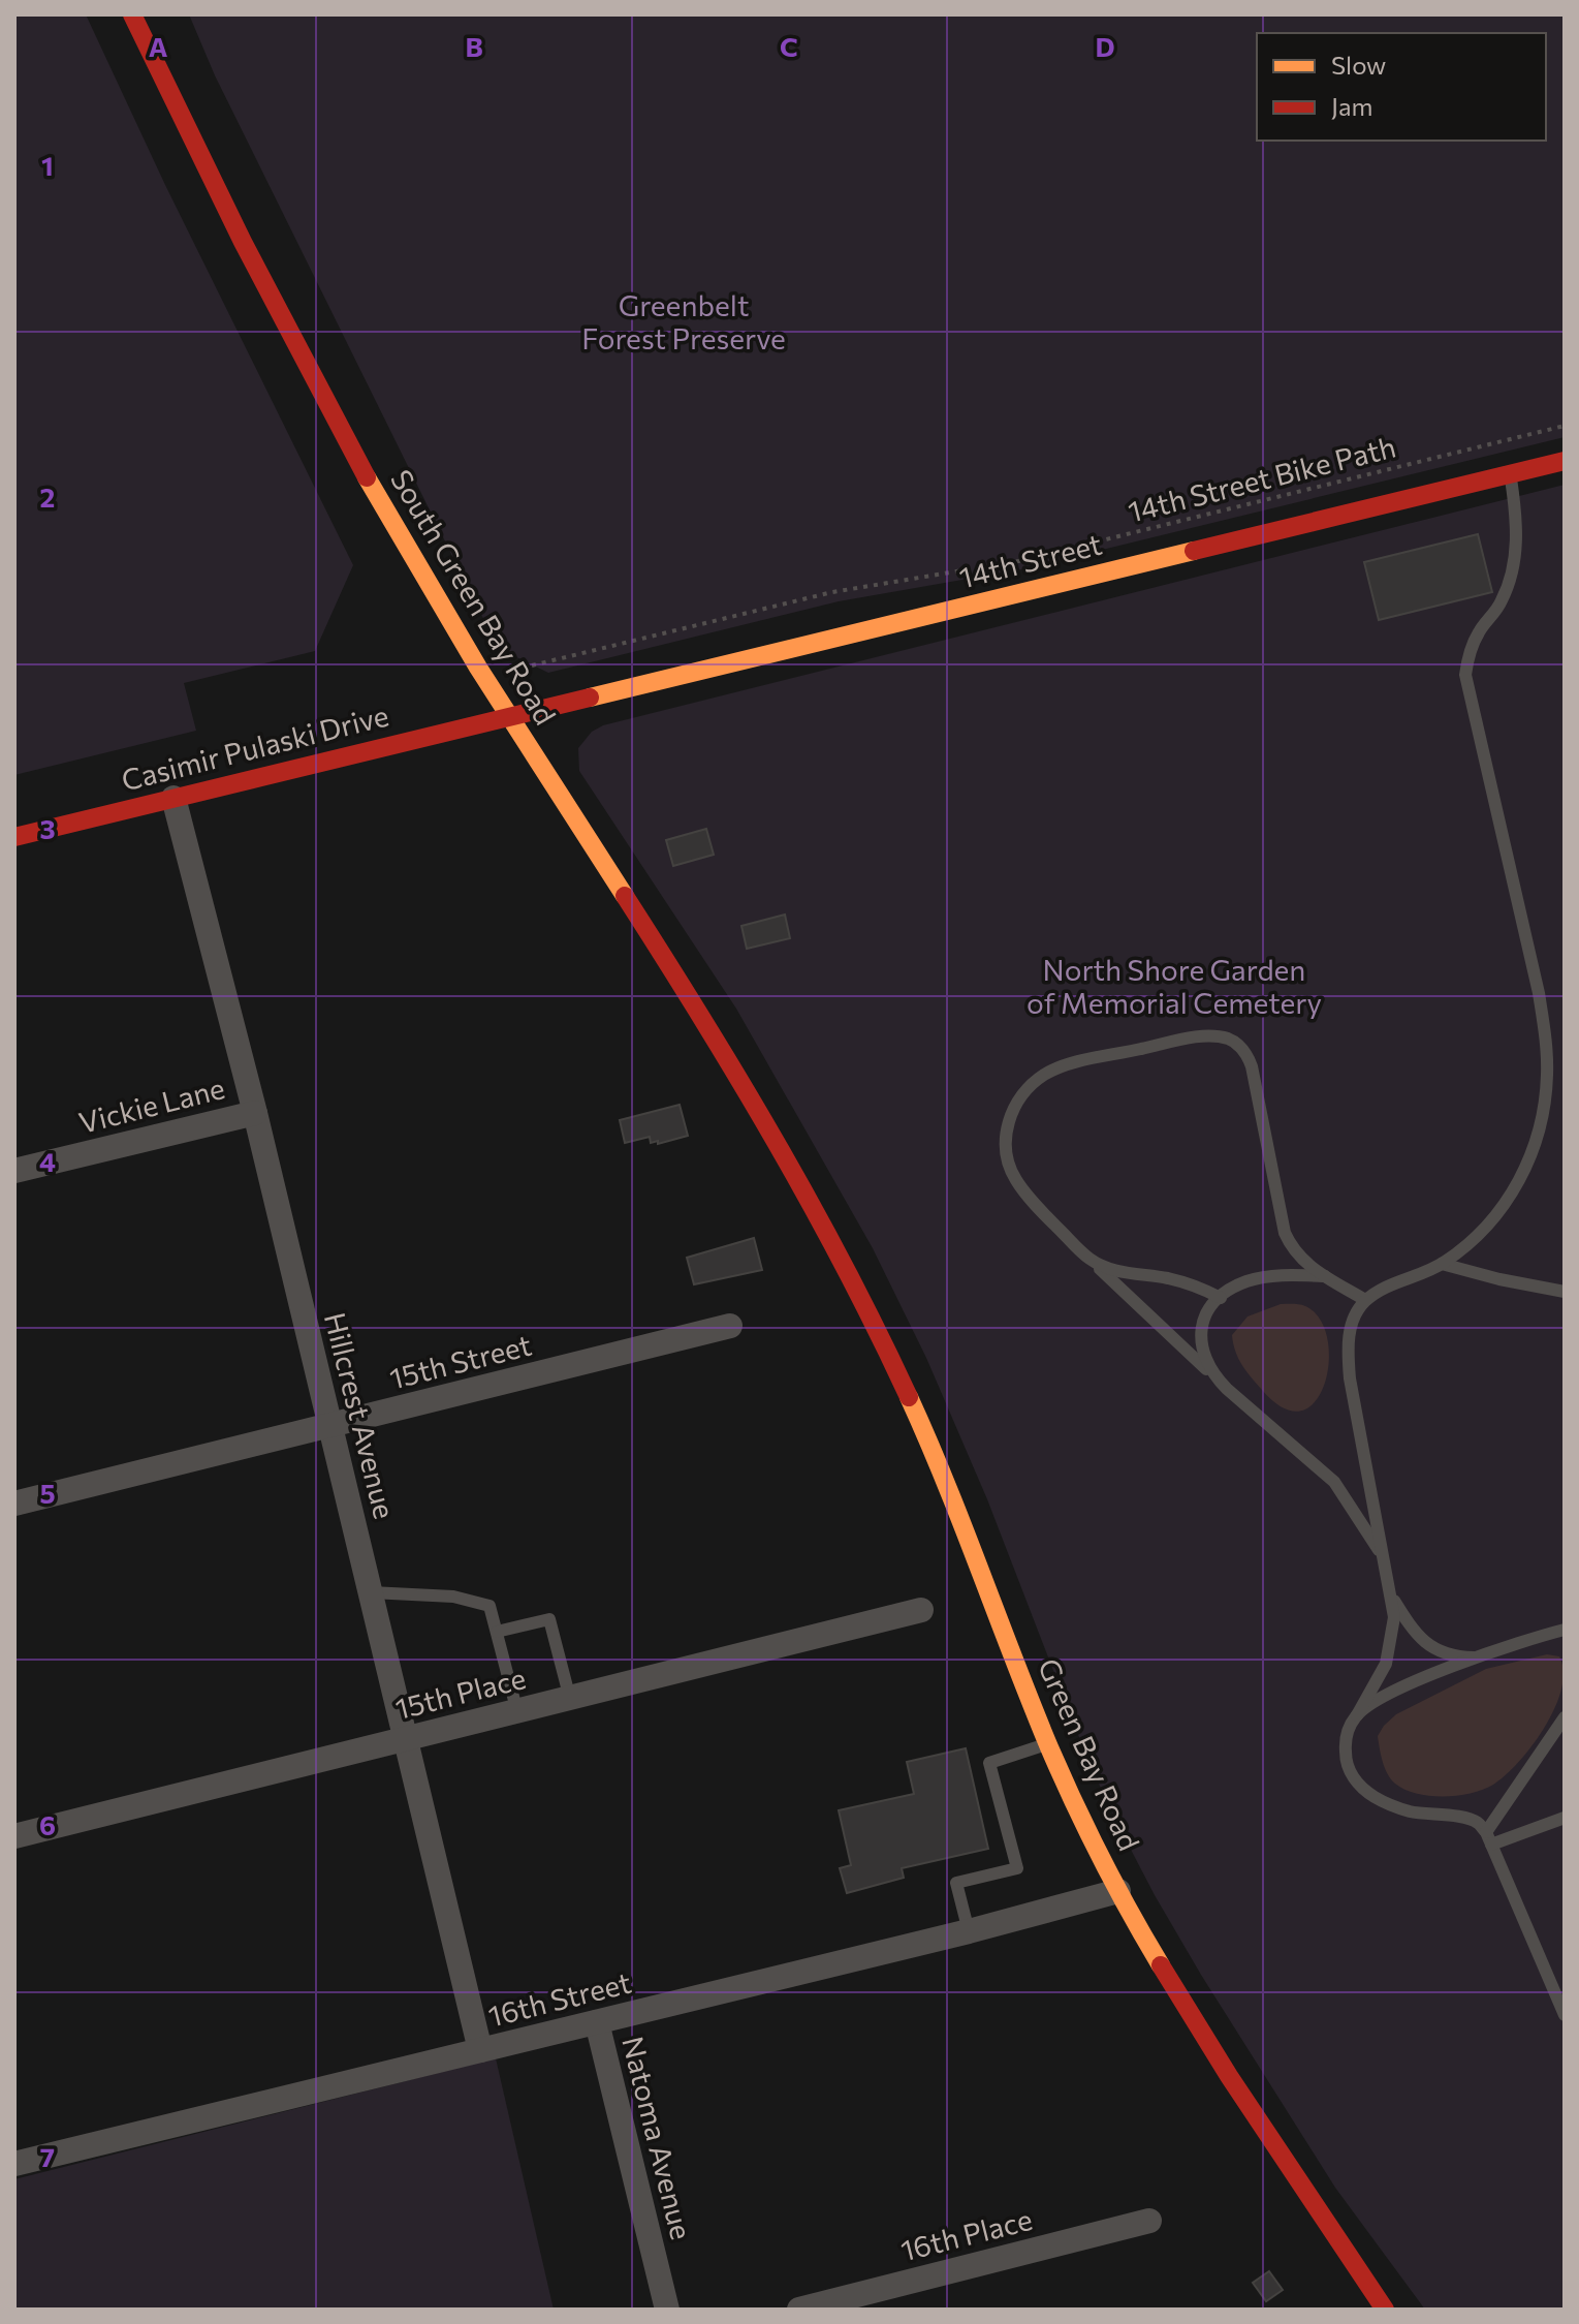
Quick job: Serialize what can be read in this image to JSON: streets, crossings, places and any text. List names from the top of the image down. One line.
{"streets":{"main road":["14th Street","South Green Bay Road","Casimir Pulaski Drive","Green Bay Road"],"street":["Vickie Lane","15th Street","Hillcrest Avenue","15th Place","16th Street","Natoma Avenue","16th Place"],"path":["14th Street Bike Path"]},"crossings":[["14th Street","South Green Bay Road"],["14th Street","Casimir Pulaski Drive"],["South Green Bay Road","Casimir Pulaski Drive"],["South Green Bay Road","Green Bay Road"],["Casimir Pulaski Drive","Hillcrest Avenue"],["Vickie Lane","Hillcrest Avenue"],["15th Street","Hillcrest Avenue"],["Hillcrest Avenue","15th Place"],["Hillcrest Avenue","16th Street"],["Green Bay Road","16th Street"],["16th Street","Natoma Avenue"]],"parks":["Greenbelt Forest Preserve","North Shore Garden of Memorial Cemetery"],"legend":["Slow","Jam"],"grid":{"columns":["A","B","C","D"],"rows":["1","2","3","4","5","6","7"]}}
